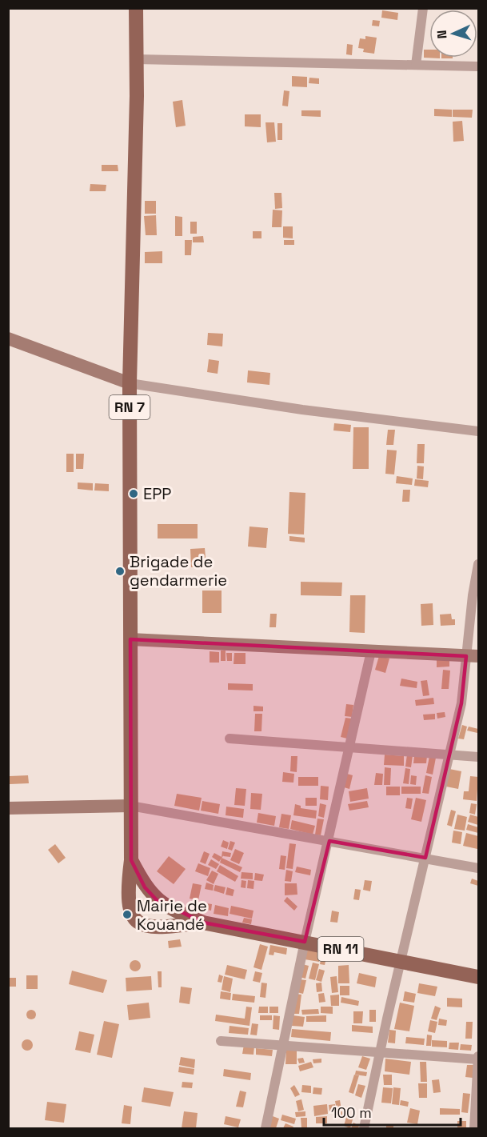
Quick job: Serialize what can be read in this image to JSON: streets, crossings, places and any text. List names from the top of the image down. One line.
{"streets":{"main road":["RN 7","RN 11"]},"crossings":[["RN 7","RN 11"]],"places":["EPP","Brigade de gendarmerie","Mairie de Kouandé"],"scale_bar":"100 m","north":"left"}
